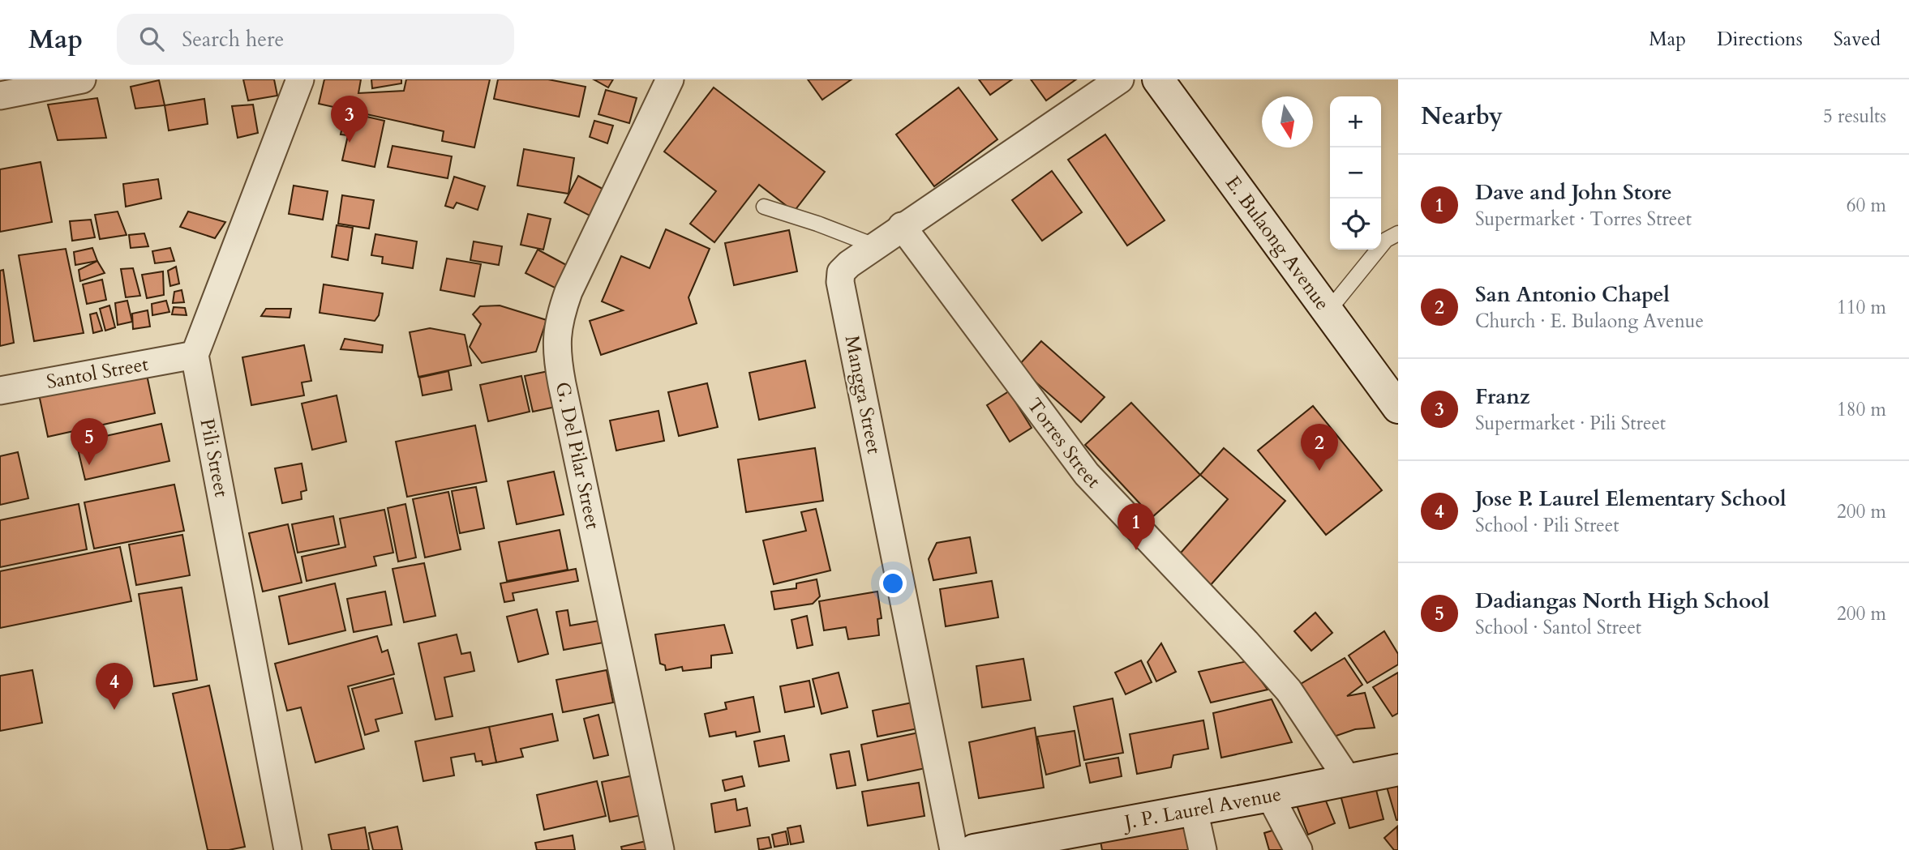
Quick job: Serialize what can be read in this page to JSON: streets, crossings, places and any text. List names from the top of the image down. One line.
{"streets":{"street":["E. Bulaong Avenue","Santol Street","Mangga Street","Torres Street","G. Del Pilar Street","Pili Street","J. P. Laurel Avenue"]},"crossings":[["Santol Street","Pili Street"],["Mangga Street","Torres Street"],["Torres Street","J. P. Laurel Avenue"]],"north":"bottom","page":{"header":"Map","search":"Search here","nav":["Map","Directions","Saved"],"heading":["Nearby","5 results"],"pins":["3","5","2","1","4"],"map_buttons":["+","−"],"list":[{"mark":"1","name":"Dave and John Store","note":"Supermarket · Torres Street","value":"60 m"},{"mark":"2","name":"San Antonio Chapel","note":"Church · E. Bulaong Avenue","value":"110 m"},{"mark":"3","name":"Franz","note":"Supermarket · Pili Street","value":"180 m"},{"mark":"4","name":"Jose P. Laurel Elementary School","note":"School · Pili Street","value":"200 m"},{"mark":"5","name":"Dadiangas North High School","note":"School · Santol Street","value":"200 m"}]}}
